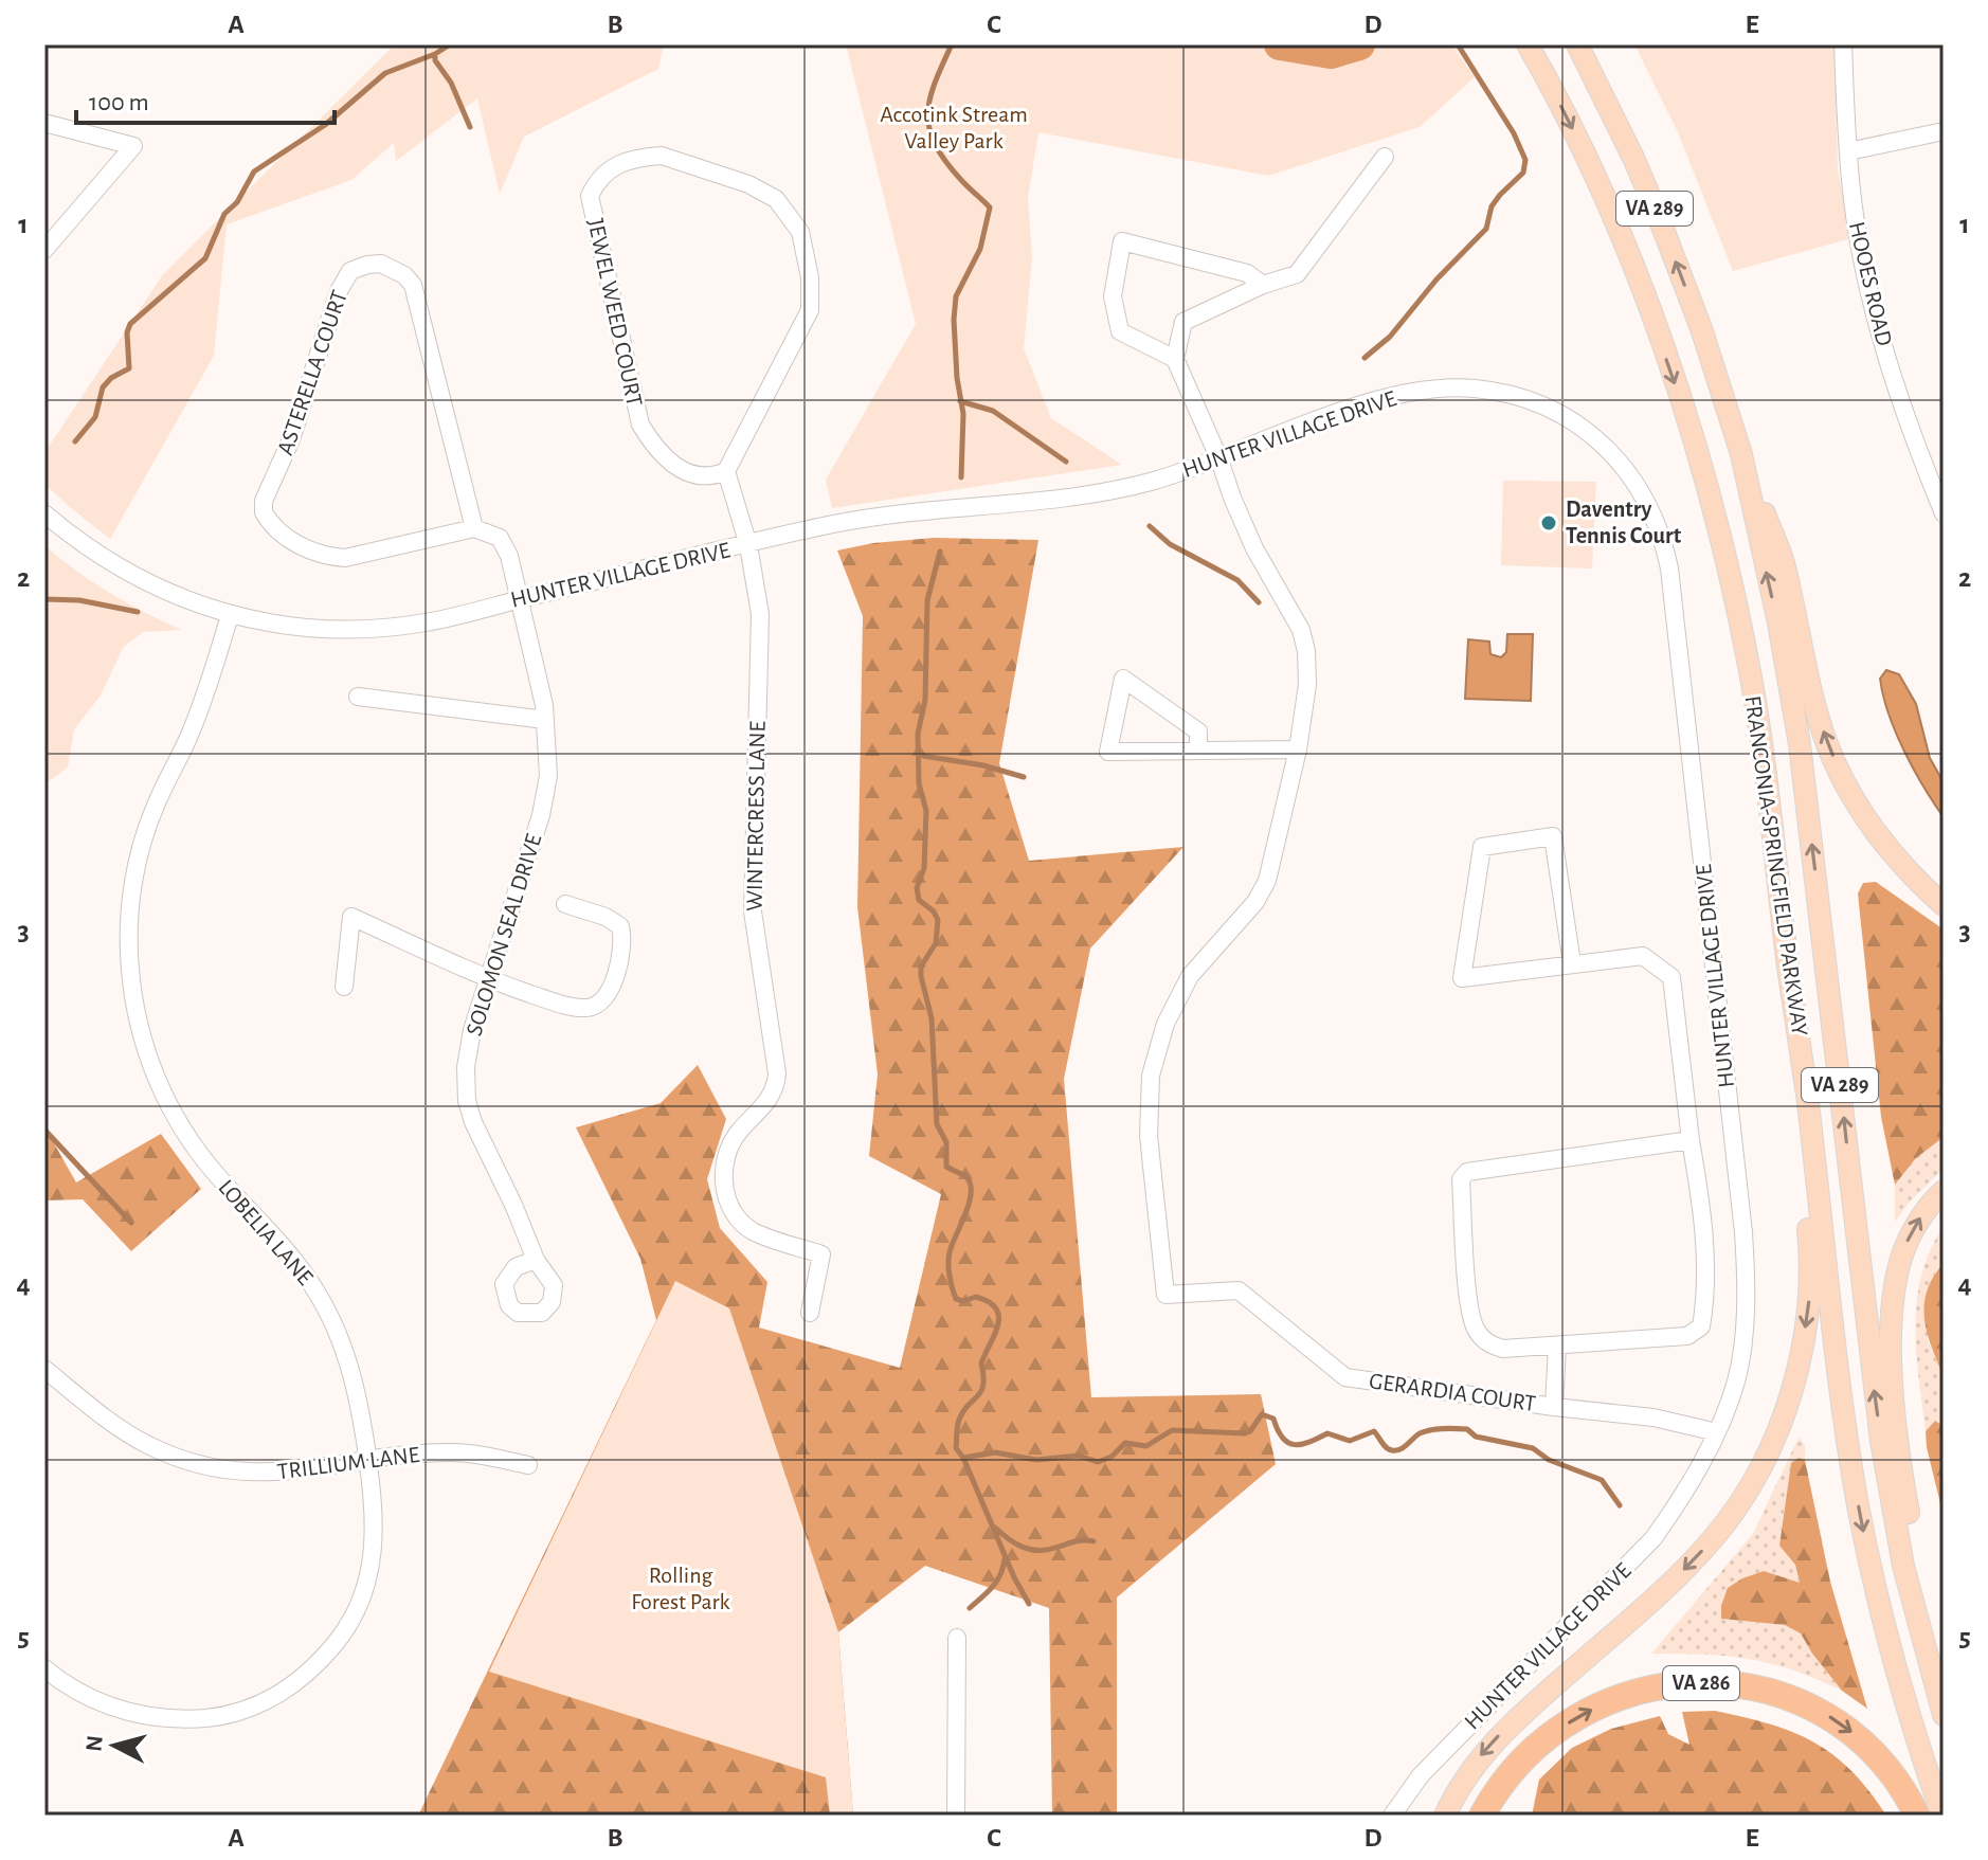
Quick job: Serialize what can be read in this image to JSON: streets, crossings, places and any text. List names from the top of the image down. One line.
{"streets":{"highway":["VA 286"],"main road":["VA 289","FRANCONIA-SPRINGFIELD PARKWAY"],"street":["HOOES ROAD","JEWEL WEED COURT","ASTERELLA COURT","HUNTER VILLAGE DRIVE","WINTERCRESS LANE","SOLOMON SEAL DRIVE","LOBELIA LANE","GERARDIA COURT","TRILLIUM LANE"]},"crossings":[["HUNTER VILLAGE DRIVE","WINTERCRESS LANE"],["HUNTER VILLAGE DRIVE","SOLOMON SEAL DRIVE"],["HUNTER VILLAGE DRIVE","LOBELIA LANE"],["HUNTER VILLAGE DRIVE","GERARDIA COURT"],["LOBELIA LANE","TRILLIUM LANE"]],"parks":["Accotink Stream Valley Park","Rolling Forest Park"],"places":["Daventry Tennis Court"],"scale_bar":"100 m","north":"left","grid":{"columns":["A","B","C","D","E"],"rows":["1","2","3","4","5"]}}
